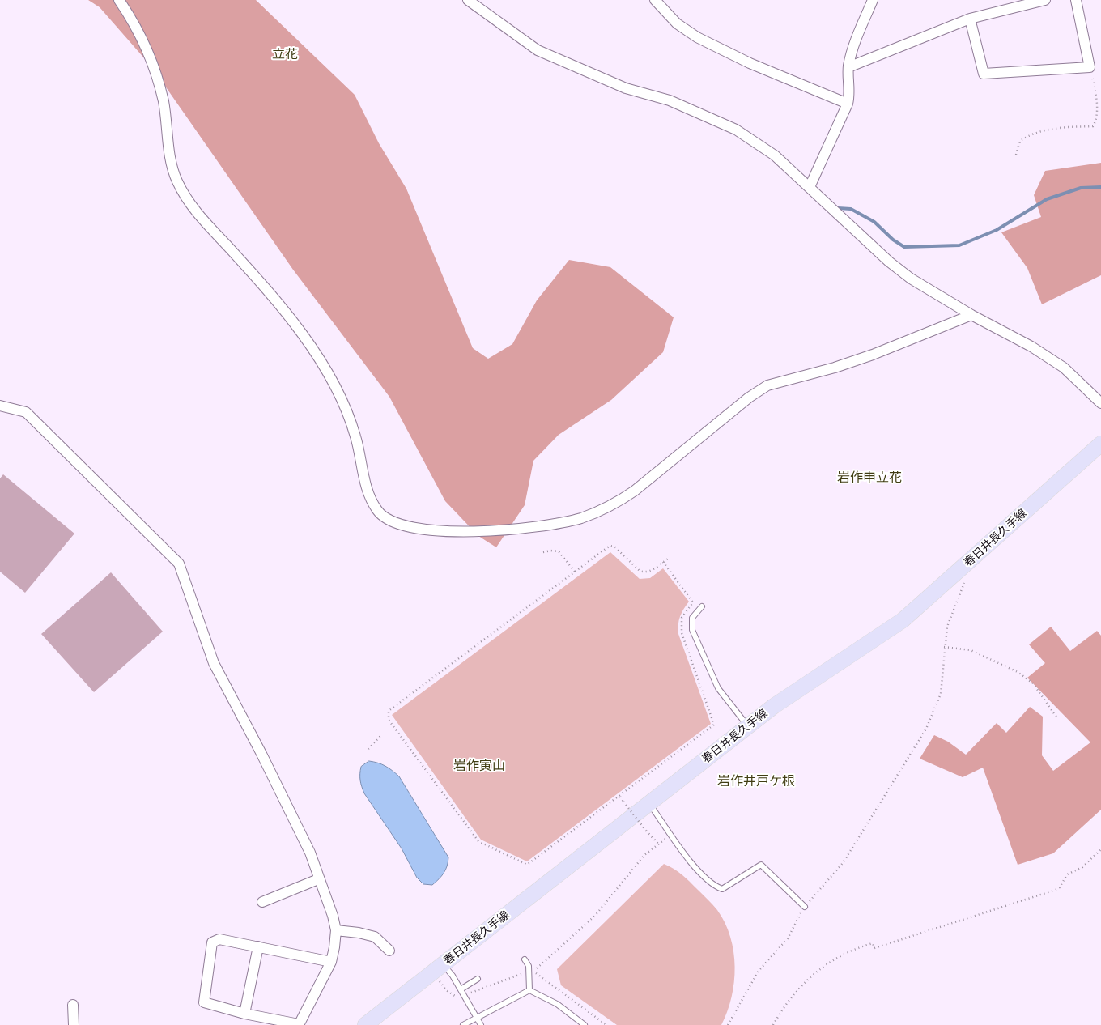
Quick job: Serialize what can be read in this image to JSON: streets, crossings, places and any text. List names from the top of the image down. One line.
{"streets":{"main road":["春日井長久手線"]},"districts":["立花","岩作申立花","岩作寅山","岩作井戸ケ根"]}
